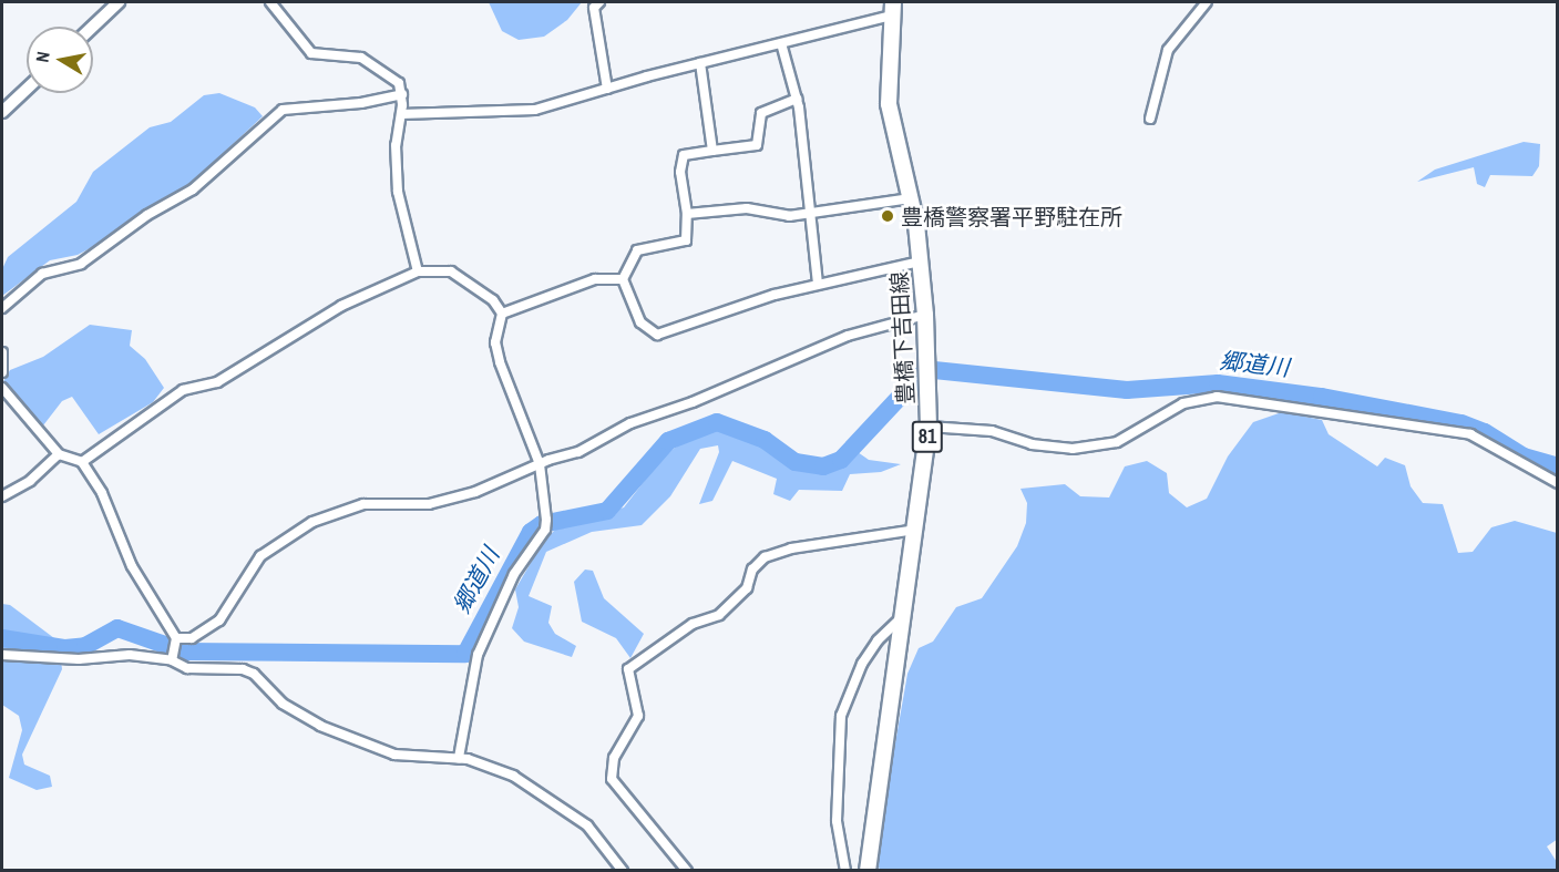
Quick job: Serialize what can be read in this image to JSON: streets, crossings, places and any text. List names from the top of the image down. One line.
{"streets":{"main road":["豊橋下吉田線","81"]},"water":["郷道川"],"places":["豊橋警察署平野駐在所"],"north":"left"}
